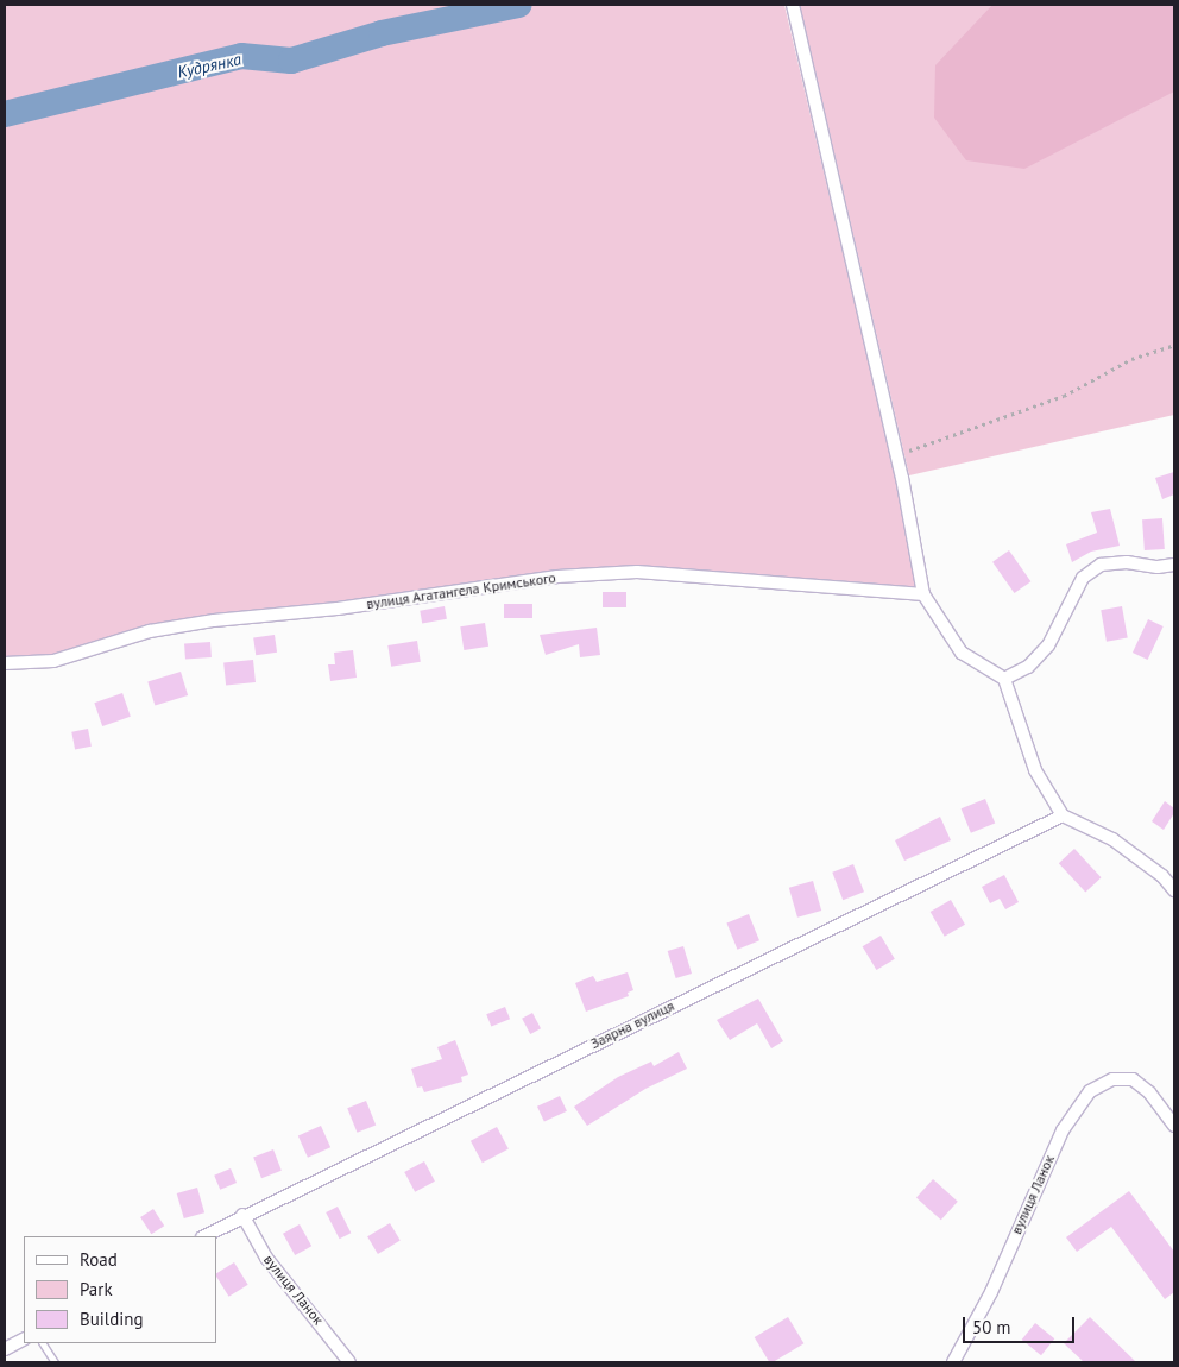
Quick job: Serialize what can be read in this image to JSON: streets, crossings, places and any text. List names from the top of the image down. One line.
{"streets":{"street":["вулиця Агатангела Кримського","Заярна вулиця","вулиця Ланок"]},"crossings":[["Заярна вулиця","вулиця Ланок"]],"water":["Кудрянка"],"legend":["Road","Park","Building"],"scale_bar":"50 m"}
